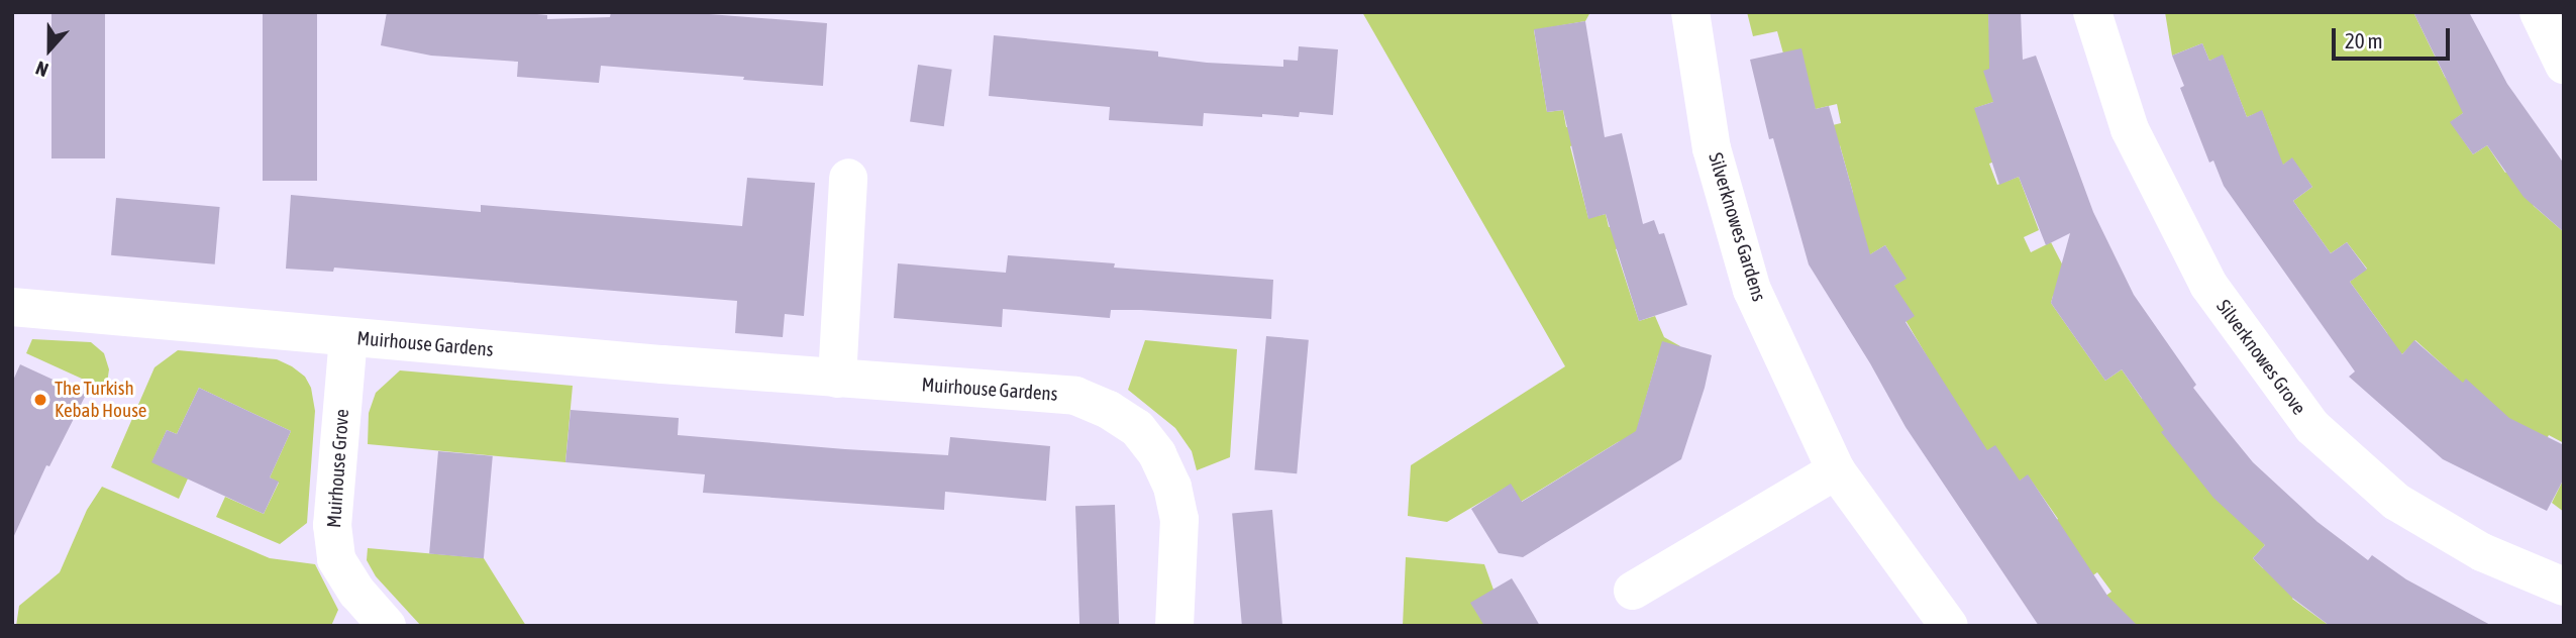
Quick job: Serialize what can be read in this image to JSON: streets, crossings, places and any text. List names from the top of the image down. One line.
{"streets":{"street":["Silverknowes Gardens","Muirhouse Gardens","Silverknowes Grove","Muirhouse Grove"]},"crossings":[["Muirhouse Gardens","Muirhouse Grove"]],"places":["The Turkish Kebab House"],"scale_bar":"20 m","north":"bottom"}
